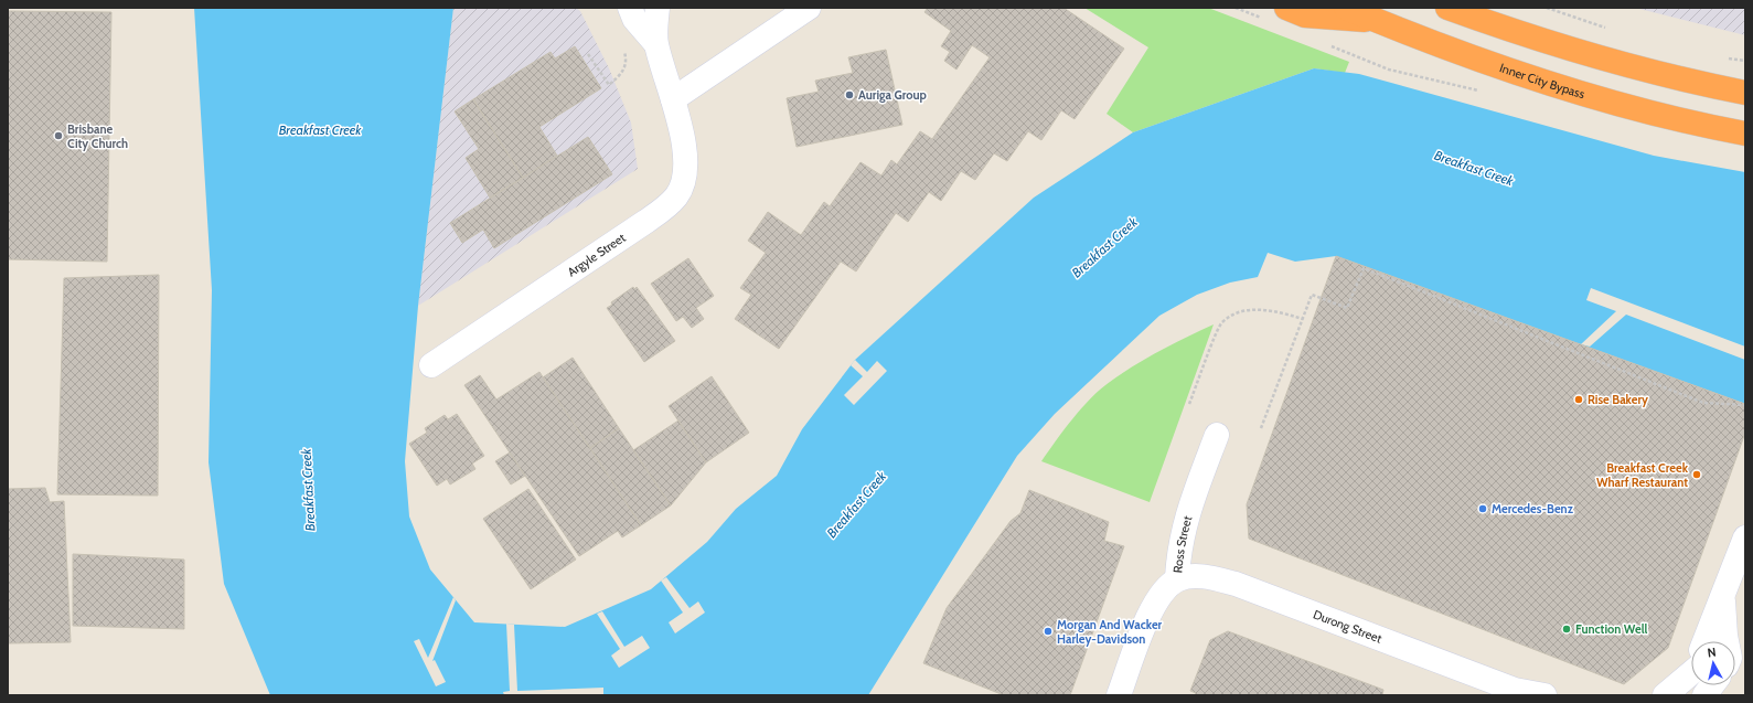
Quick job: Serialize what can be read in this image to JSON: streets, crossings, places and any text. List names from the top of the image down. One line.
{"streets":{"highway":["Inner City Bypass"],"street":["Argyle Street","Ross Street","Durong Street"]},"crossings":[["Ross Street","Durong Street"]],"water":["Breakfast Creek"],"places":["Auriga Group","Brisbane City Church","Rise Bakery","Breakfast Creek Wharf Restaurant","Mercedes-Benz","Function Well","Morgan And Wacker Harley-Davidson"],"north":"top"}
